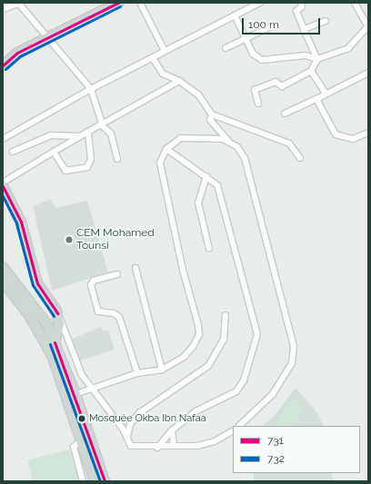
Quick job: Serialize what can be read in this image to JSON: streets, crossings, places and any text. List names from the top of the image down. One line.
{"places":["CEM Mohamed Tounsi","Mosquée Okba Ibn Nafaa"],"lines":["transit line 731","transit line 732"],"legend":["731","732"],"scale_bar":"100 m"}
